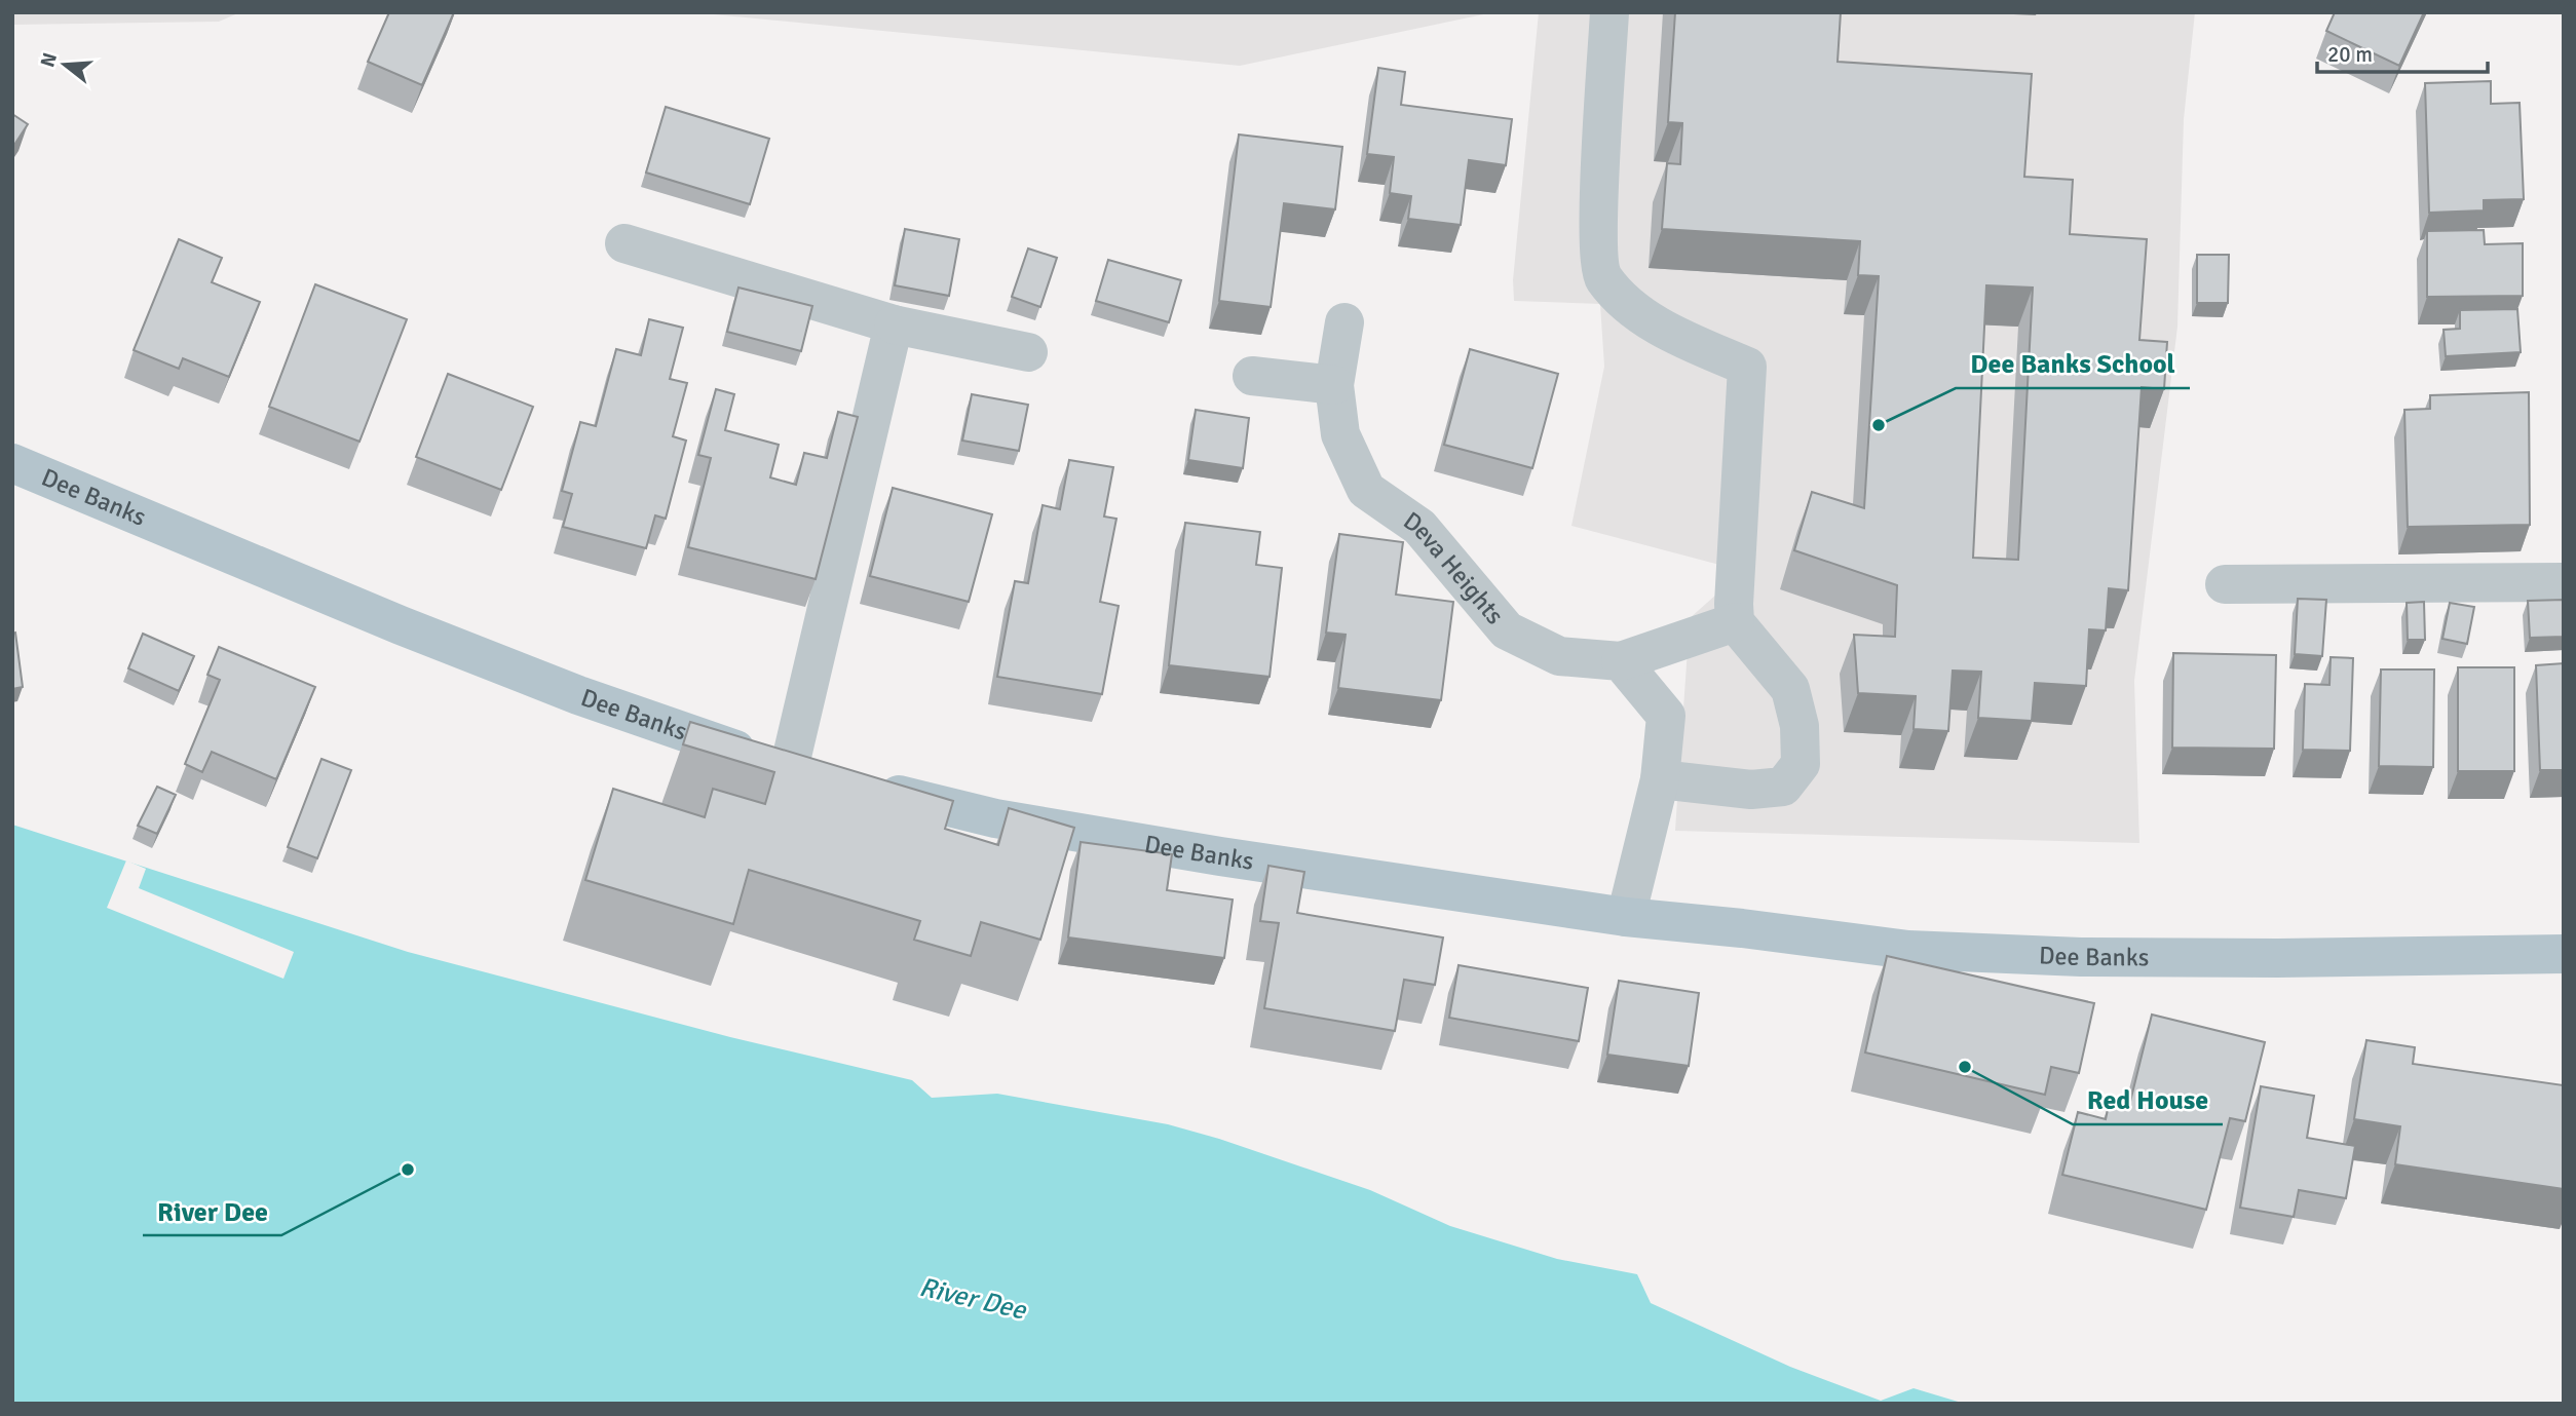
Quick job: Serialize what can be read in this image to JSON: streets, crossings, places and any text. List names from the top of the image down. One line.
{"streets":{"main road":["Dee Banks"],"street":["Deva Heights"]},"water":["River Dee"],"places":["Dee Banks School","Red House","River Dee"],"scale_bar":"20 m","north":"left"}
